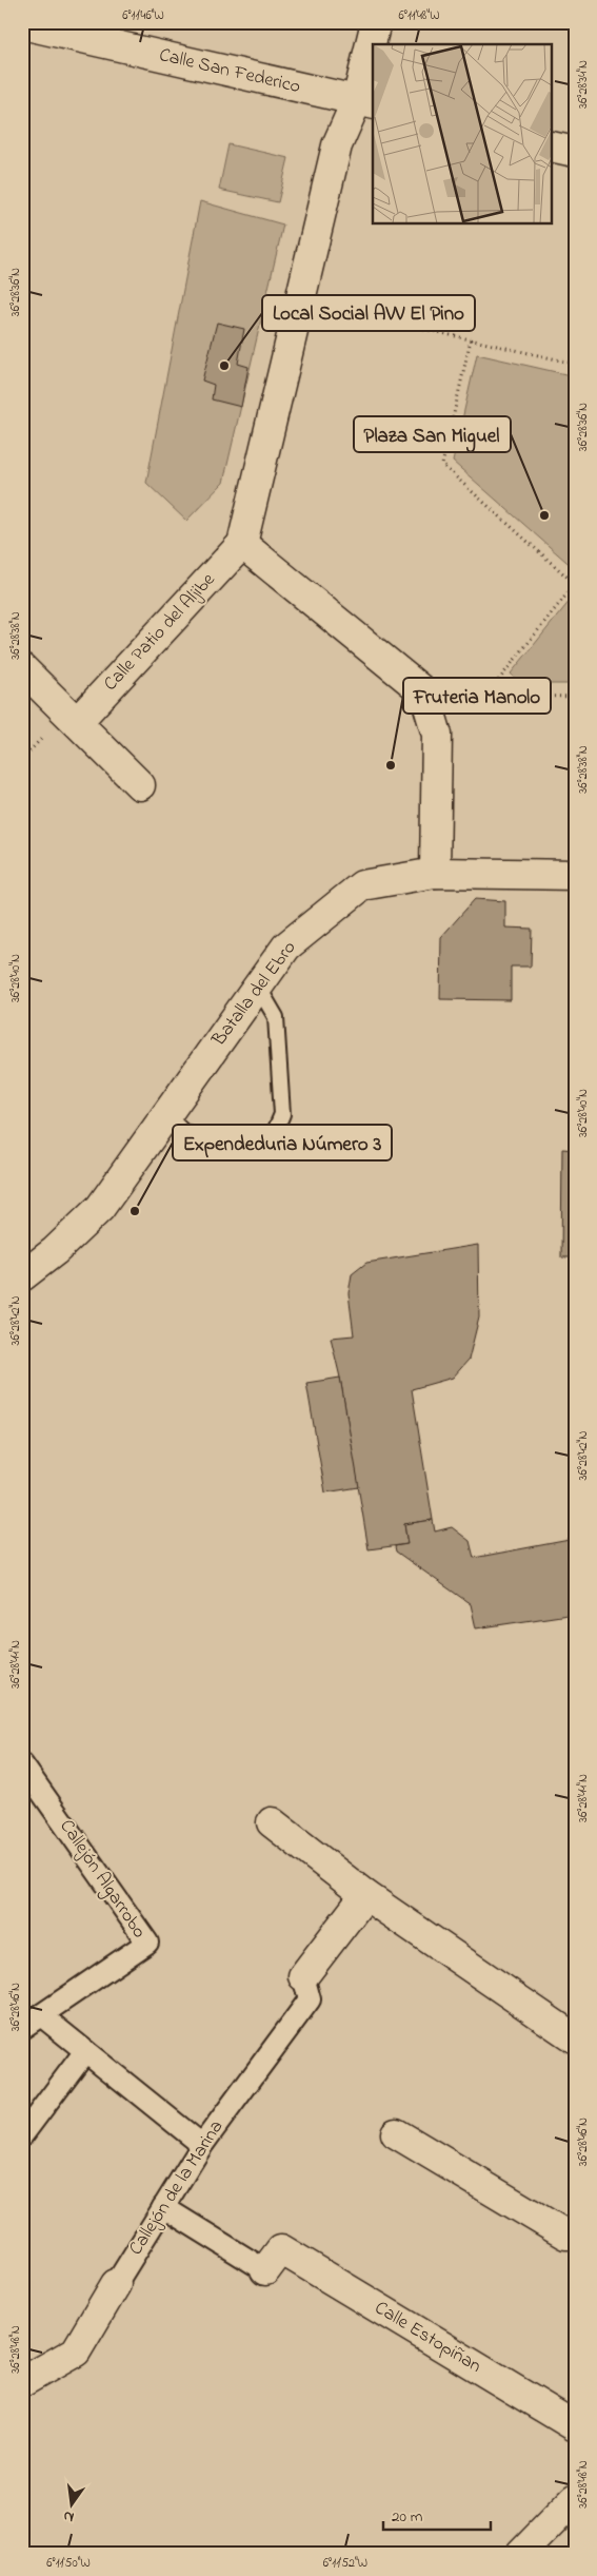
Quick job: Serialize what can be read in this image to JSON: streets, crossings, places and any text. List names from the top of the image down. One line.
{"streets":{"street":["Calle San Federico","Calle Patio del Aljibe","Batalla del Ebro","Callejón Algarrobo","Callejón de la Marina","Calle Estopiñan"]},"places":["Local Social AVV El Pino","Plaza San Miguel","Fruteria Manolo","Expendeduria Número 3"],"scale_bar":"20 m","north":"bottom","coordinates":["6°11'46\"W","6°11'48\"W","36°28'34\"N","36°28'36\"N","36°28'38\"N","36°28'40\"N","36°28'42\"N","36°28'44\"N","36°28'46\"N","36°28'48\"N","6°11'50\"W","6°11'52\"W"]}
